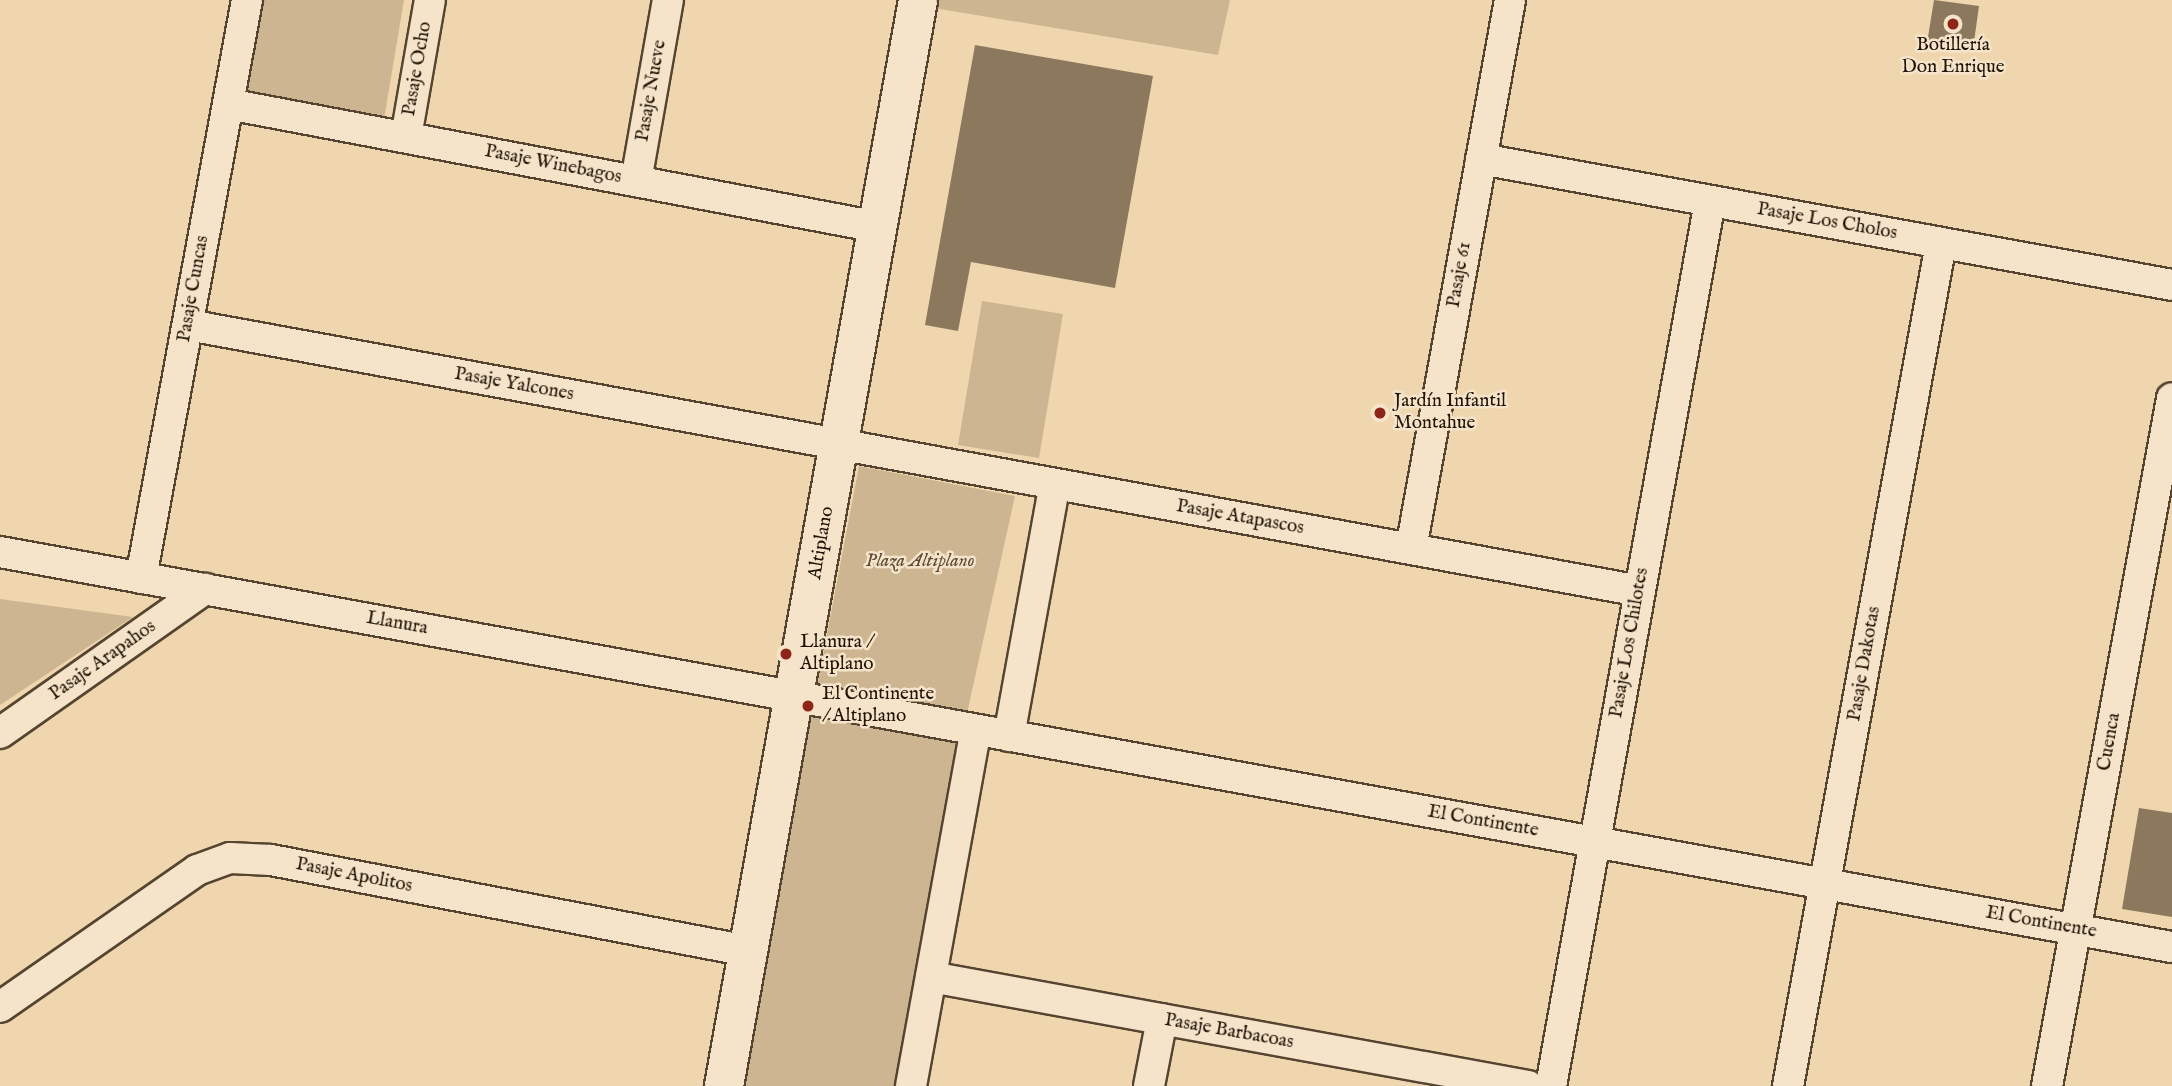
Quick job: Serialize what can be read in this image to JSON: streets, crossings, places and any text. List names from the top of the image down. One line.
{"streets":{"street":["Pasaje Ocho","Pasaje Nueve","Pasaje Winebagos","Pasaje Los Cholos","Pasaje 61","Pasaje Cuncas","Pasaje Yalcones","Pasaje Atapascos","Altiplano","Llanura","Pasaje Los Chilotes","Pasaje Arapahos","Pasaje Dakotas","Cuenca","El Continente","Pasaje Apolitos","Pasaje Barbacoas"]},"crossings":[["Pasaje Ocho","Pasaje Winebagos"],["Pasaje Nueve","Pasaje Winebagos"],["Pasaje Winebagos","Pasaje Cuncas"],["Pasaje Winebagos","Altiplano"],["Pasaje Los Cholos","Pasaje 61"],["Pasaje Los Cholos","Pasaje Los Chilotes"],["Pasaje Los Cholos","Pasaje Dakotas"],["Pasaje 61","Pasaje Atapascos"],["Pasaje Cuncas","Pasaje Yalcones"],["Pasaje Cuncas","Llanura"],["Pasaje Yalcones","Pasaje Atapascos"],["Pasaje Yalcones","Altiplano"],["Pasaje Atapascos","Altiplano"],["Pasaje Atapascos","Pasaje Los Chilotes"],["Altiplano","Llanura"],["Altiplano","El Continente"],["Altiplano","Pasaje Apolitos"],["Llanura","Pasaje Arapahos"],["Llanura","El Continente"],["Pasaje Los Chilotes","El Continente"],["Pasaje Dakotas","El Continente"],["Cuenca","El Continente"]],"parks":["Plaza Altiplano"],"places":["Botillería Don Enrique","Jardín Infantil Montahue","Llanura / Altiplano","El Continente / Altiplano"]}
